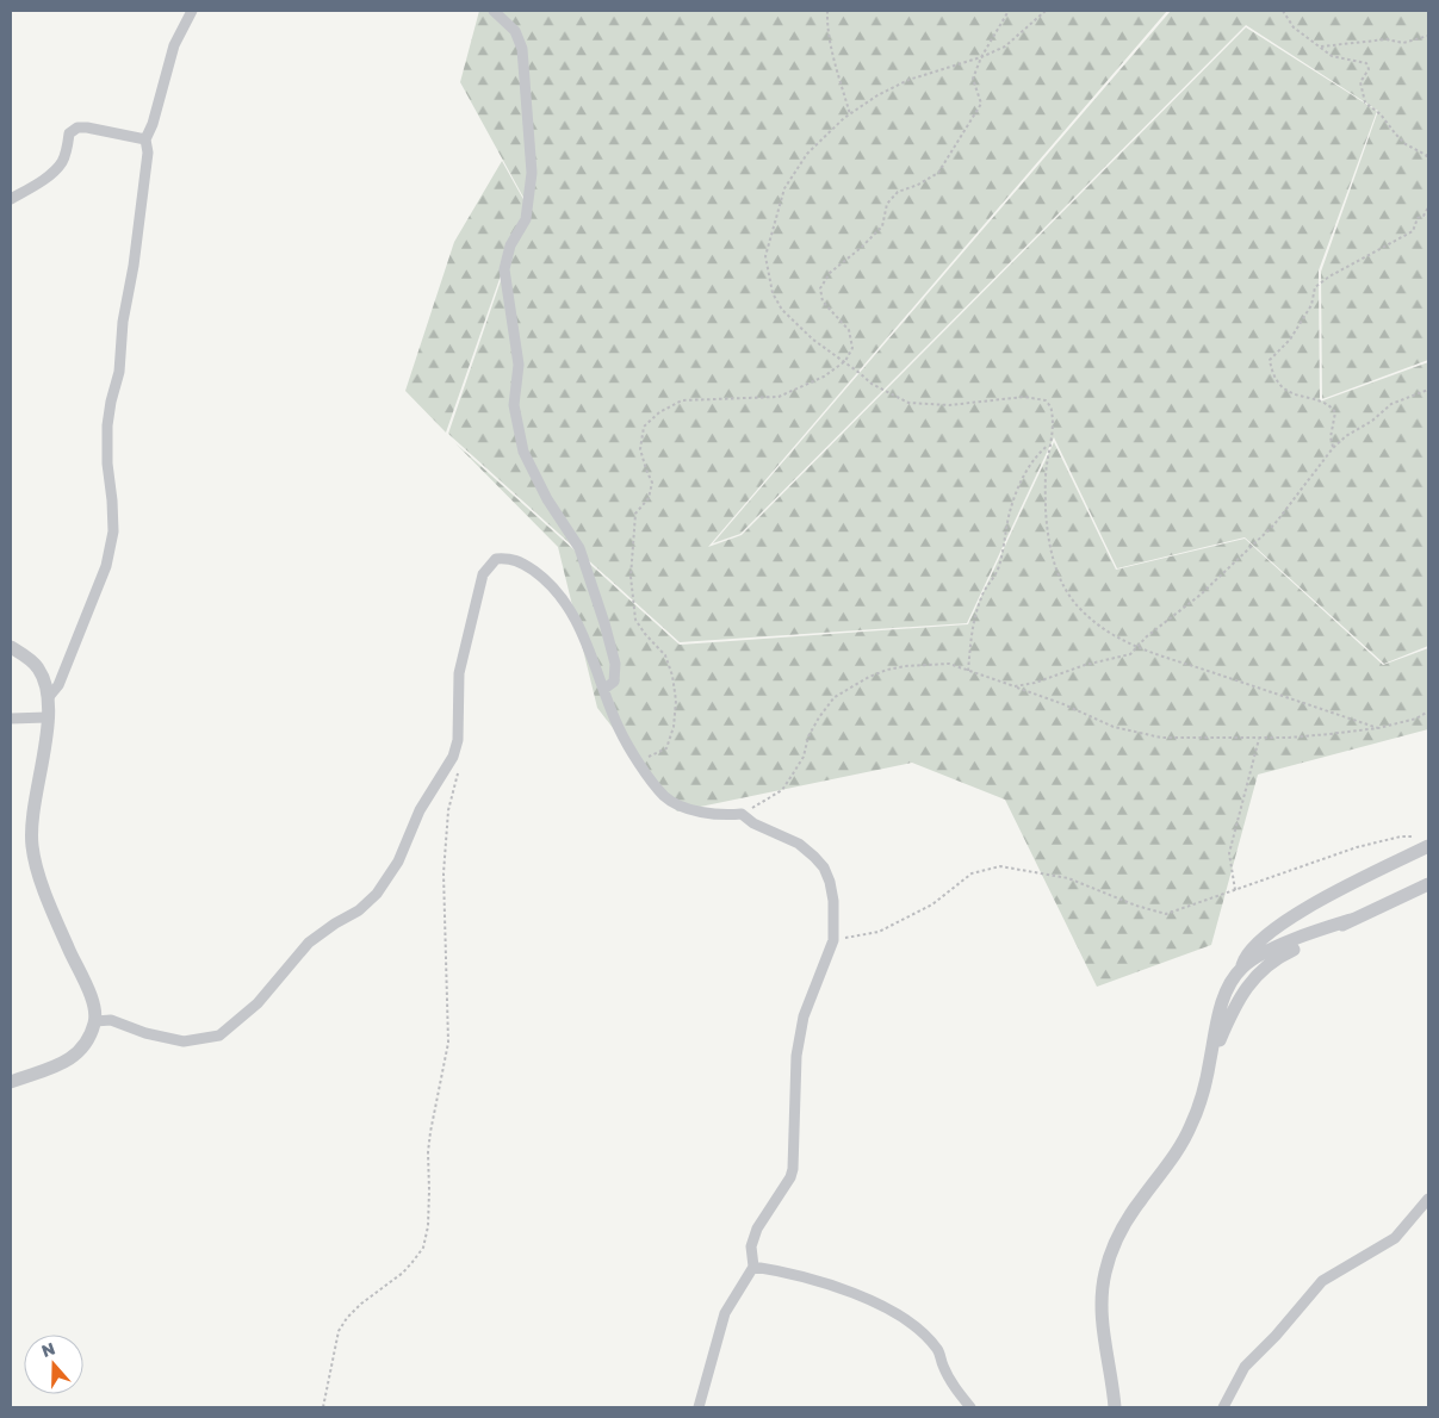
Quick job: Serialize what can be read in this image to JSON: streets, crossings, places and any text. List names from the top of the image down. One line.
{"north":"top"}
